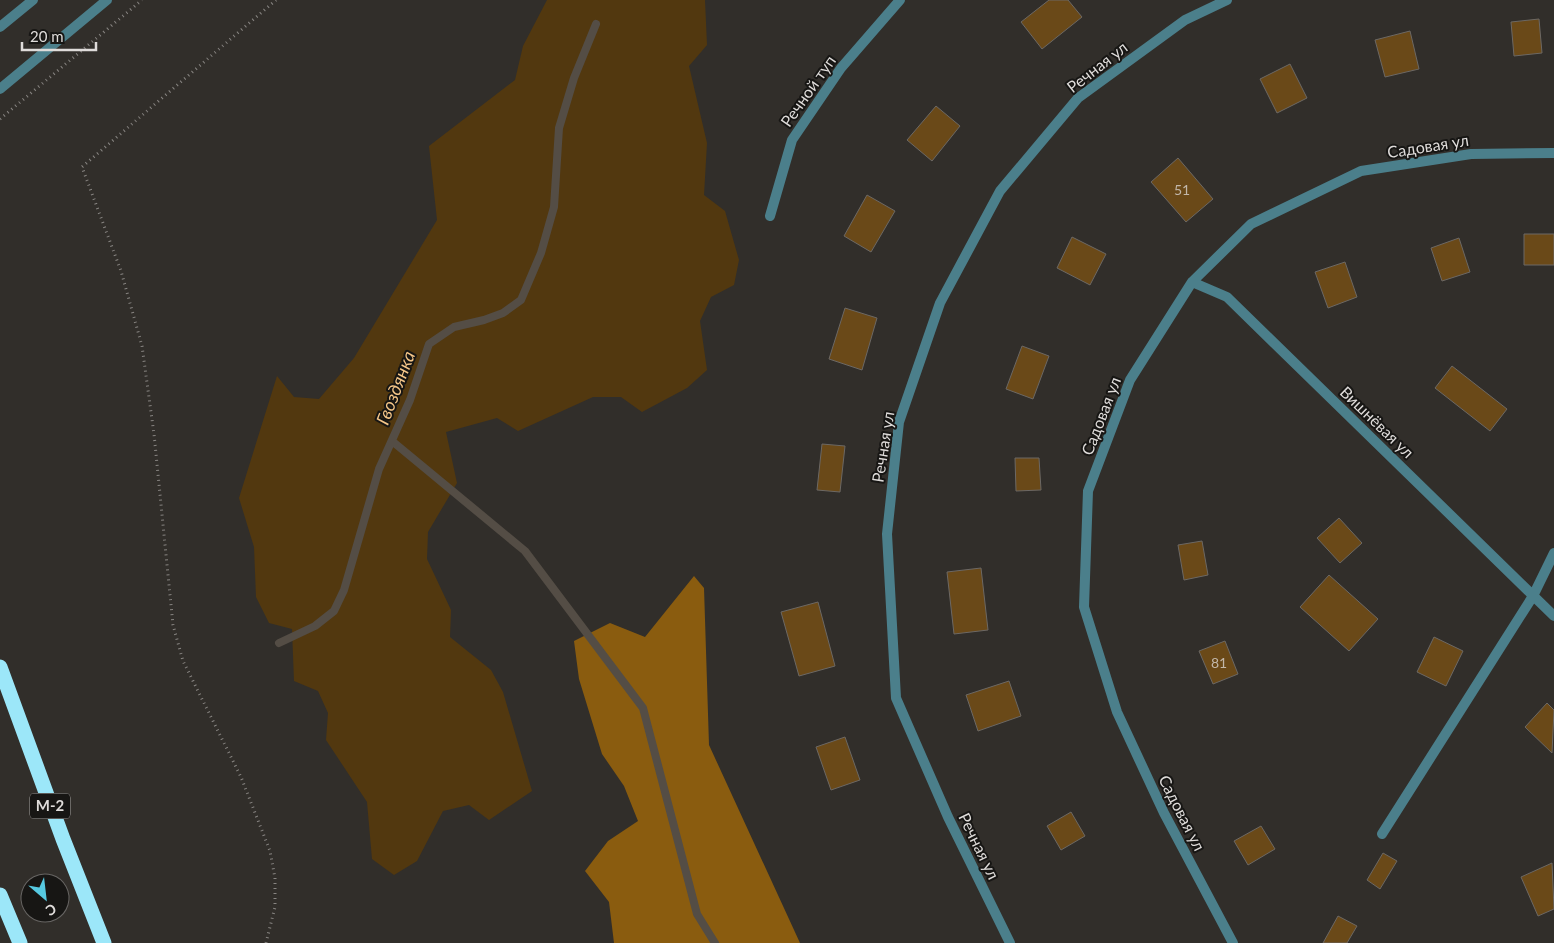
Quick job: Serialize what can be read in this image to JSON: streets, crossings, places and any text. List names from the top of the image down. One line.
{"streets":{"highway":["М-2"],"street":["Речная ул","Речной туп","Садовая ул","Вишнёвая ул"]},"crossings":[["Садовая ул","Вишнёвая ул"]],"water":["Гвоздянка"],"house_numbers":["51","81"],"scale_bar":"20 m","north":"bottom right"}
